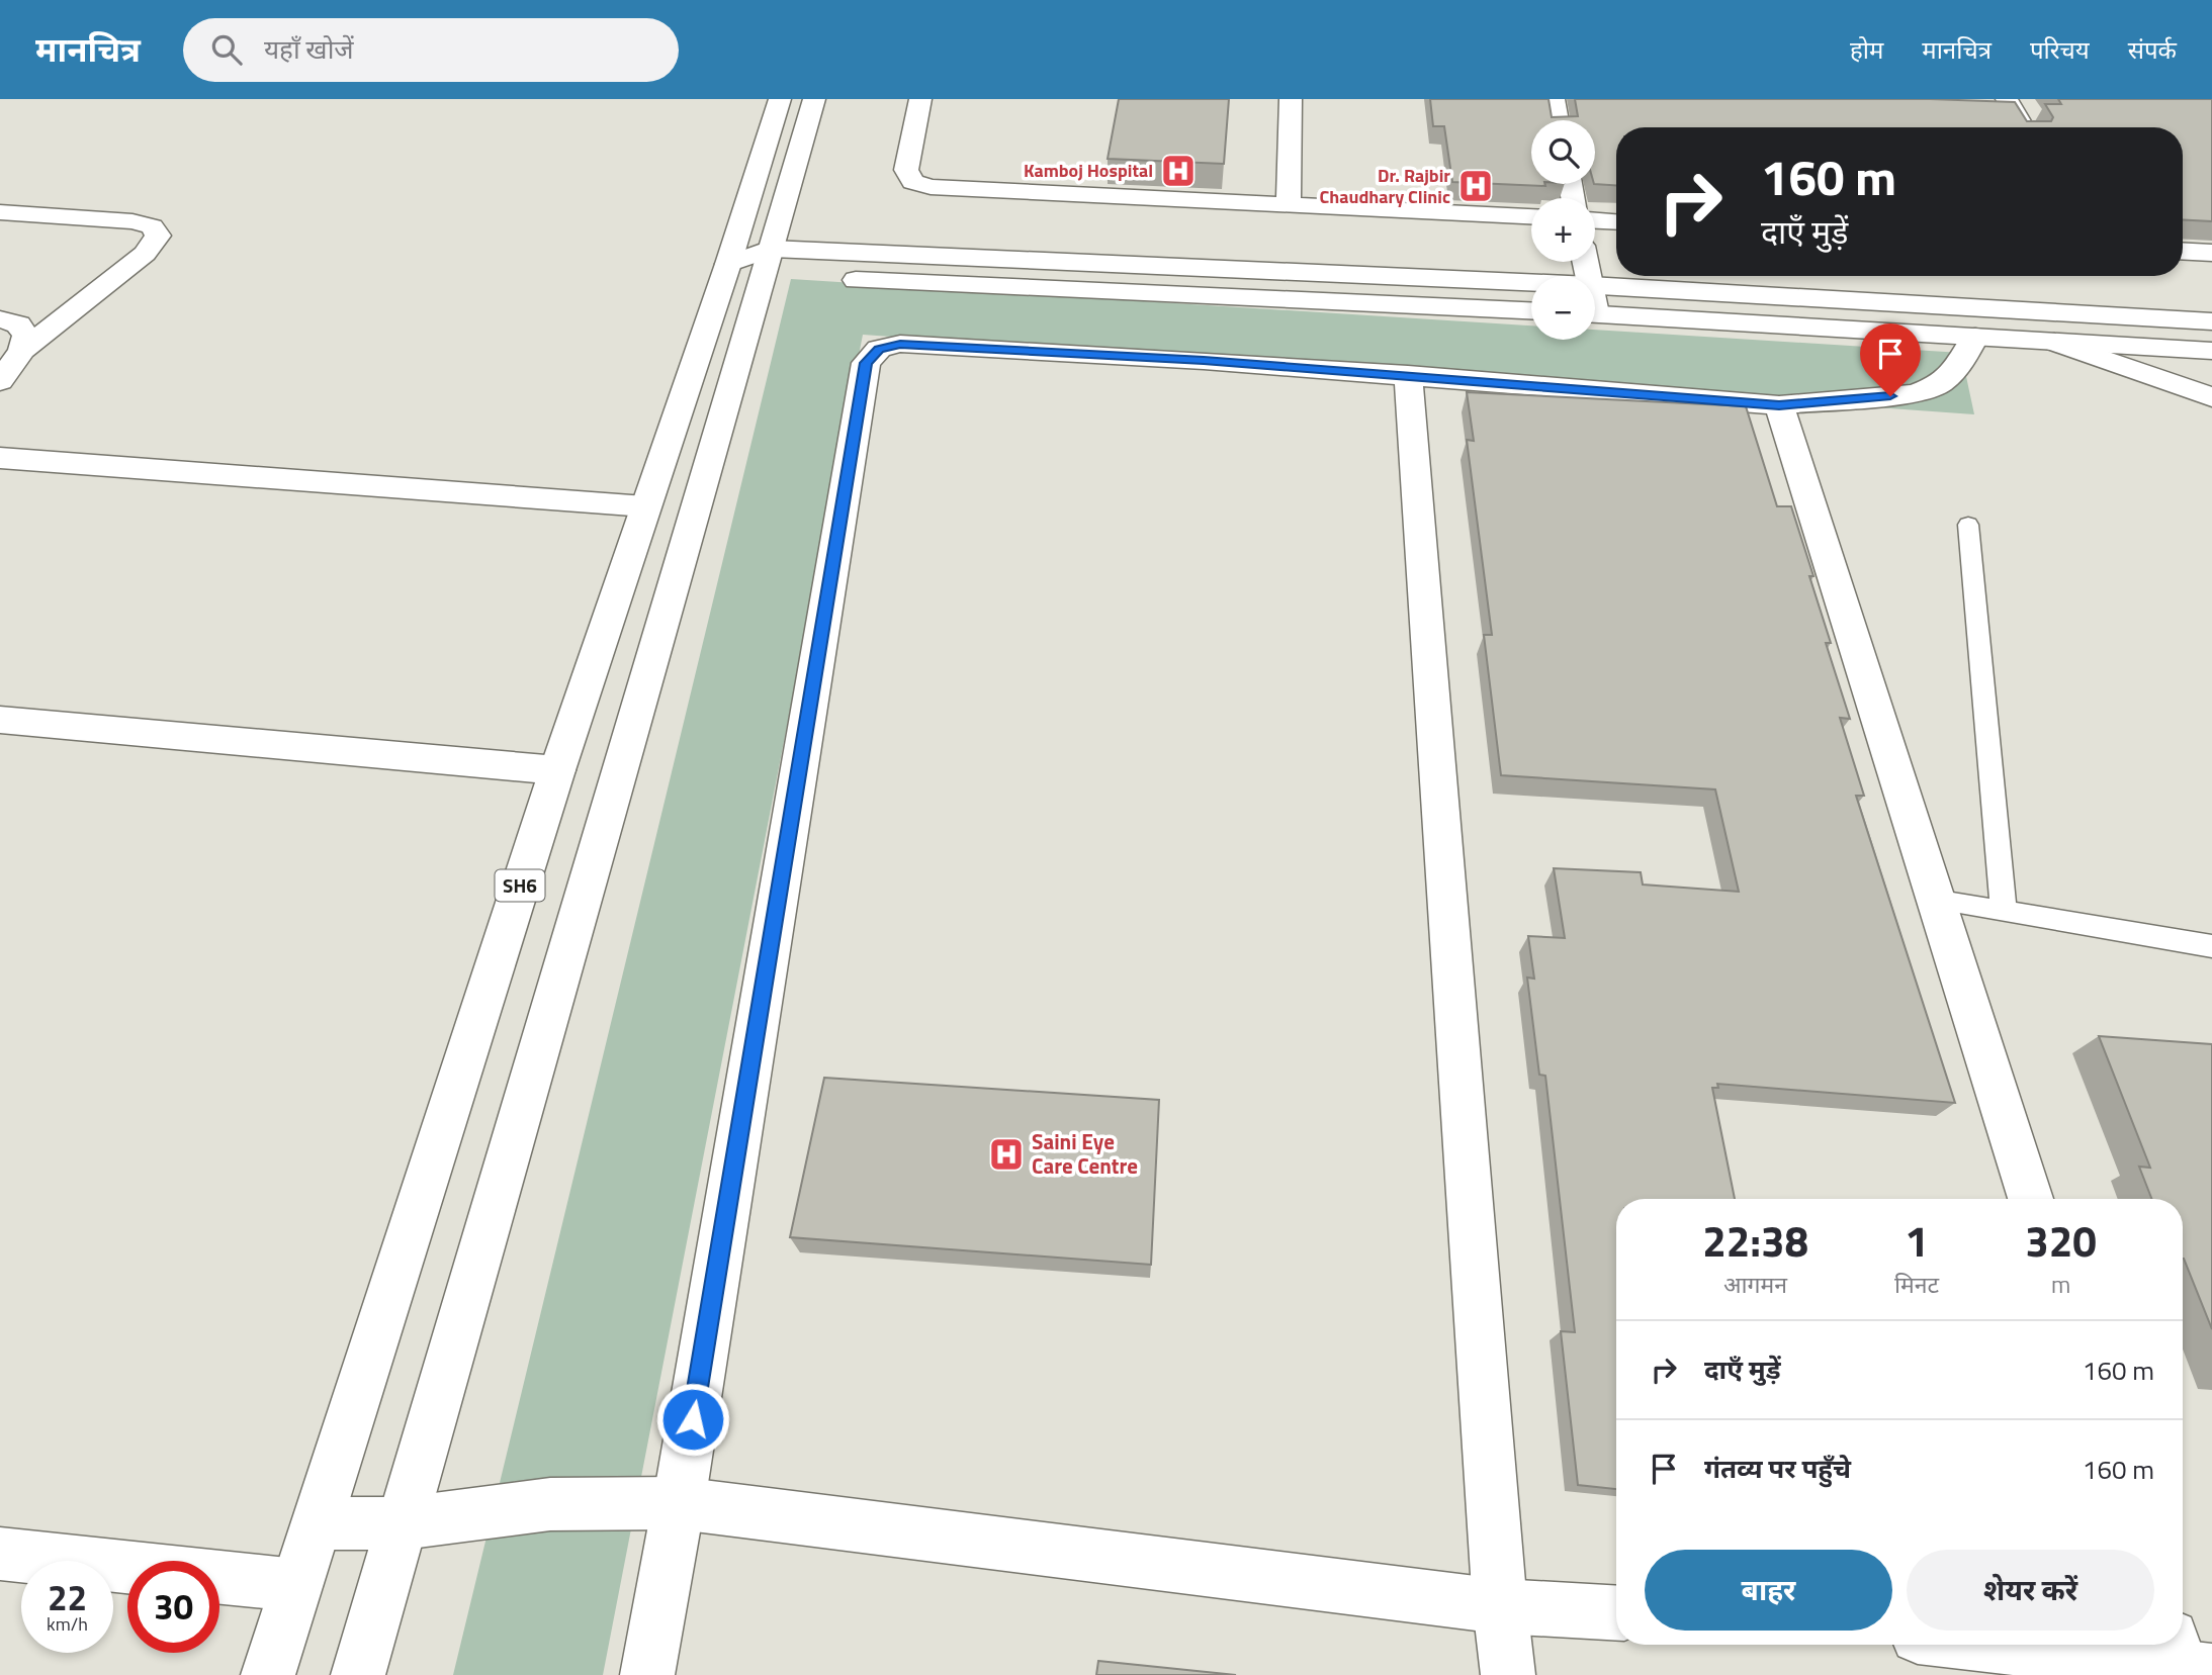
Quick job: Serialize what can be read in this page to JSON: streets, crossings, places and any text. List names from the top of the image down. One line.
{"streets":{"street":["SH6"]},"places":{"hospital":["Kamboj Hospital","Dr. Rajbir Chaudhary Clinic","Saini Eye Care Centre"]},"page":{"header":"मानचित्र","search":"यहाँ खोजें","nav":["होम","मानचित्र","परिचय","संपर्क"],"map_buttons":["+","−"],"turn":["160 m","दाएँ मुड़ें"],"eta":["22:38","आगमन","1","मिनट","320","m"],"list":[{"name":"दाएँ मुड़ें","value":"160 m"},{"name":"गंतव्य पर पहुँचे","value":"160 m"}],"buttons":["बाहर","शेयर करें"],"speed":"22 km/h","limit":"30"}}
